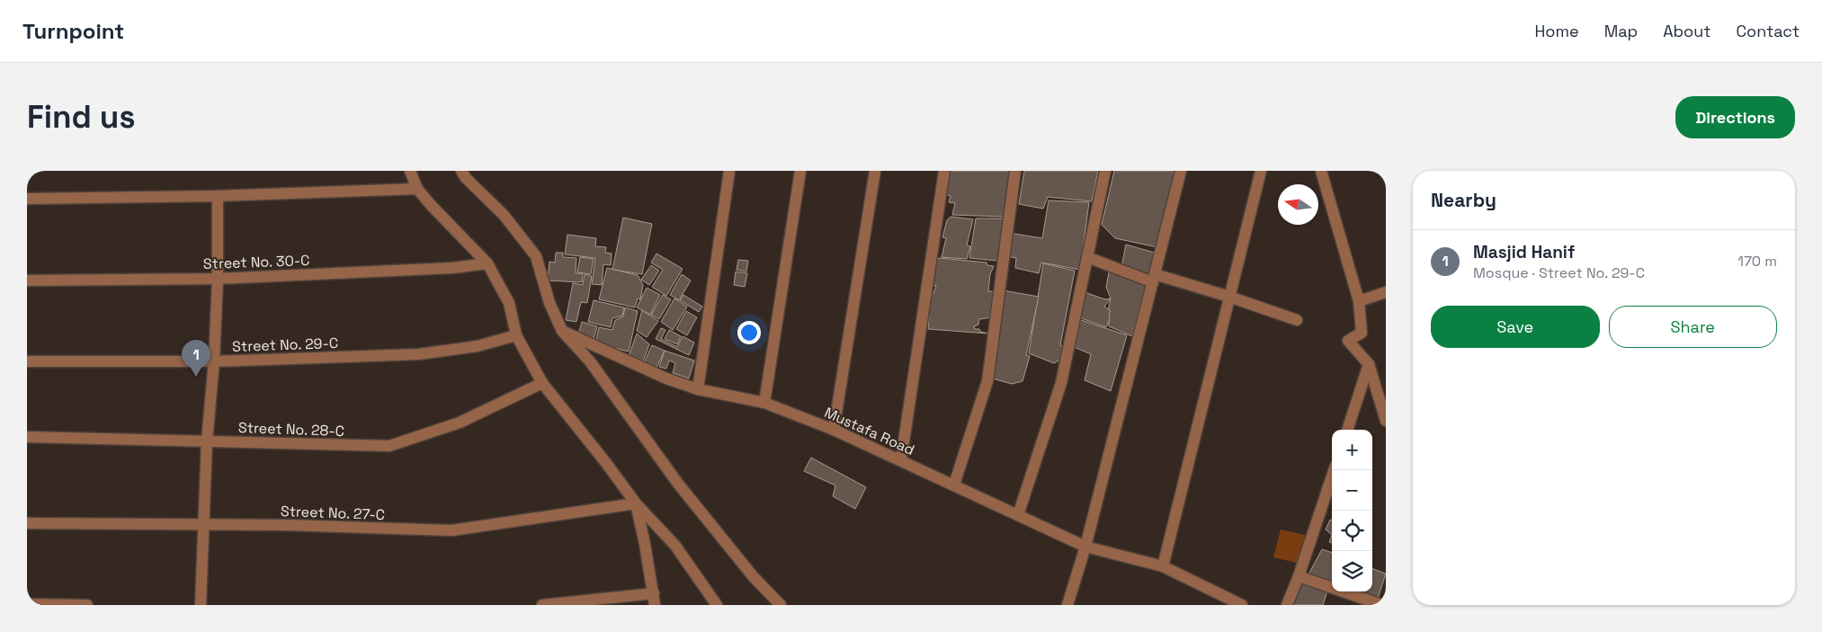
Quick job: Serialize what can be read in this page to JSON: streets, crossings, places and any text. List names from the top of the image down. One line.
{"streets":{"street":["Street No. 30-C","Street No. 29-C","Street No. 28-C","Mustafa Road","Street No. 27-C"]},"north":"left","page":{"header":"Turnpoint","nav":["Home","Map","About","Contact"],"buttons":["Directions",["Save","Share"]],"title":"Find us","heading":"Nearby","list":[{"mark":"1","name":"Masjid Hanif","note":"Mosque · Street No. 29-C","value":"170 m"}],"pins":"1","map_buttons":["+","−"]}}
